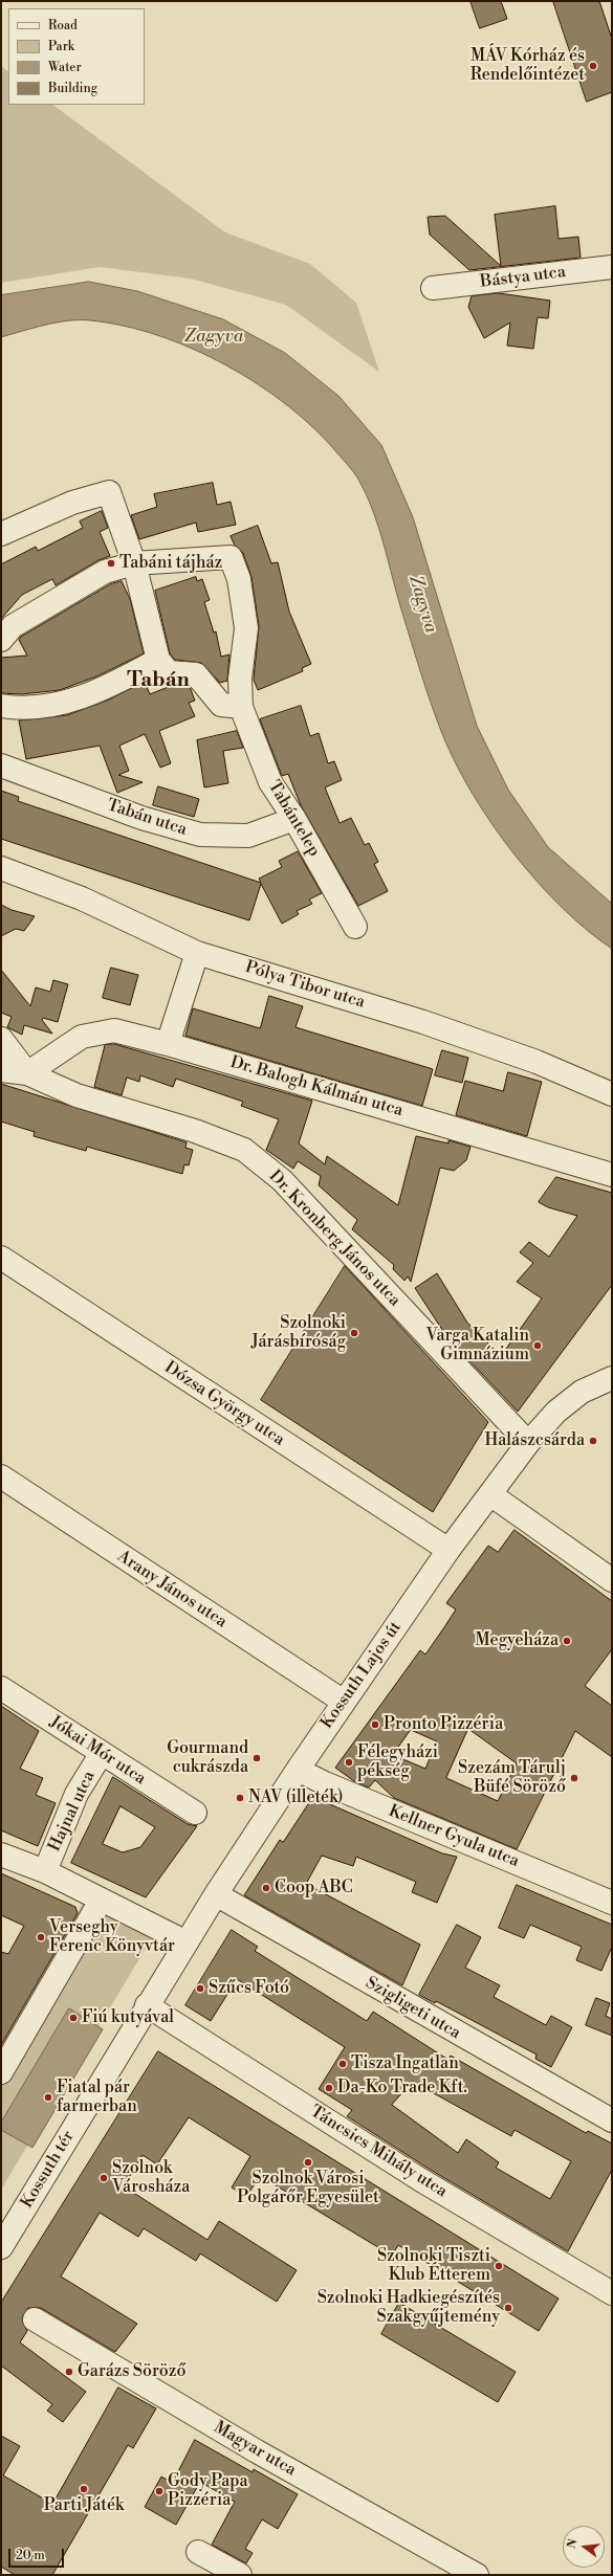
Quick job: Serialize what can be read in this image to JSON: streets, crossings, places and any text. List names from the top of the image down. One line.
{"streets":{"street":["Bástya utca","Tabán utca","Tabántelep","Pólya Tibor utca","Dr. Balogh Kálmán utca","Dr. Kronberg János utca","Dózsa György utca","Arany János utca","Kossuth Lajos út","Jókai Mór utca","Hajnal utca","Kellner Gyula utca","Szigligeti utca","Táncsics Mihály utca","Kossuth tér","Magyar utca"]},"crossings":[["Tabán utca","Tabántelep"],["Dr. Balogh Kálmán utca","Dr. Kronberg János utca"],["Dr. Kronberg János utca","Kossuth Lajos út"],["Dózsa György utca","Kossuth Lajos út"],["Arany János utca","Kossuth Lajos út"],["Kossuth Lajos út","Kellner Gyula utca"],["Kossuth Lajos út","Szigligeti utca"],["Kossuth Lajos út","Táncsics Mihály utca"],["Kossuth Lajos út","Kossuth tér"],["Jókai Mór utca","Hajnal utca"],["Táncsics Mihály utca","Kossuth tér"]],"districts":["Tabán"],"water":["Zagyva"],"places":["MÁV Kórház és Rendelőintézet","Tabáni tájház","Szolnoki Járásbíróság","Varga Katalin Gimnázium","Halászcsárda","Megyeháza","Pronto Pizzéria","Gourmand cukrászda","Félegyházi pékség","Szezám Tárulj Büfé Söröző","NAV (illeték)","Coop ABC","Verseghy Ferenc Könyvtár","Szűcs Fotó","Fiú kutyával","Tisza Ingatlan","Da-Ko Trade Kft.","Fiatal pár farmerban","Szolnok Városi Polgárőr Egyesület","Szolnok Városháza","Szolnoki Tiszti Klub Étterem","Szolnoki Hadkiegészítés Szakgyűjtemény","Garázs Söröző","Parti Játék","Gody Papa Pizzéria"],"legend":["Road","Park","Water","Building"],"scale_bar":"20 m","north":"left"}
